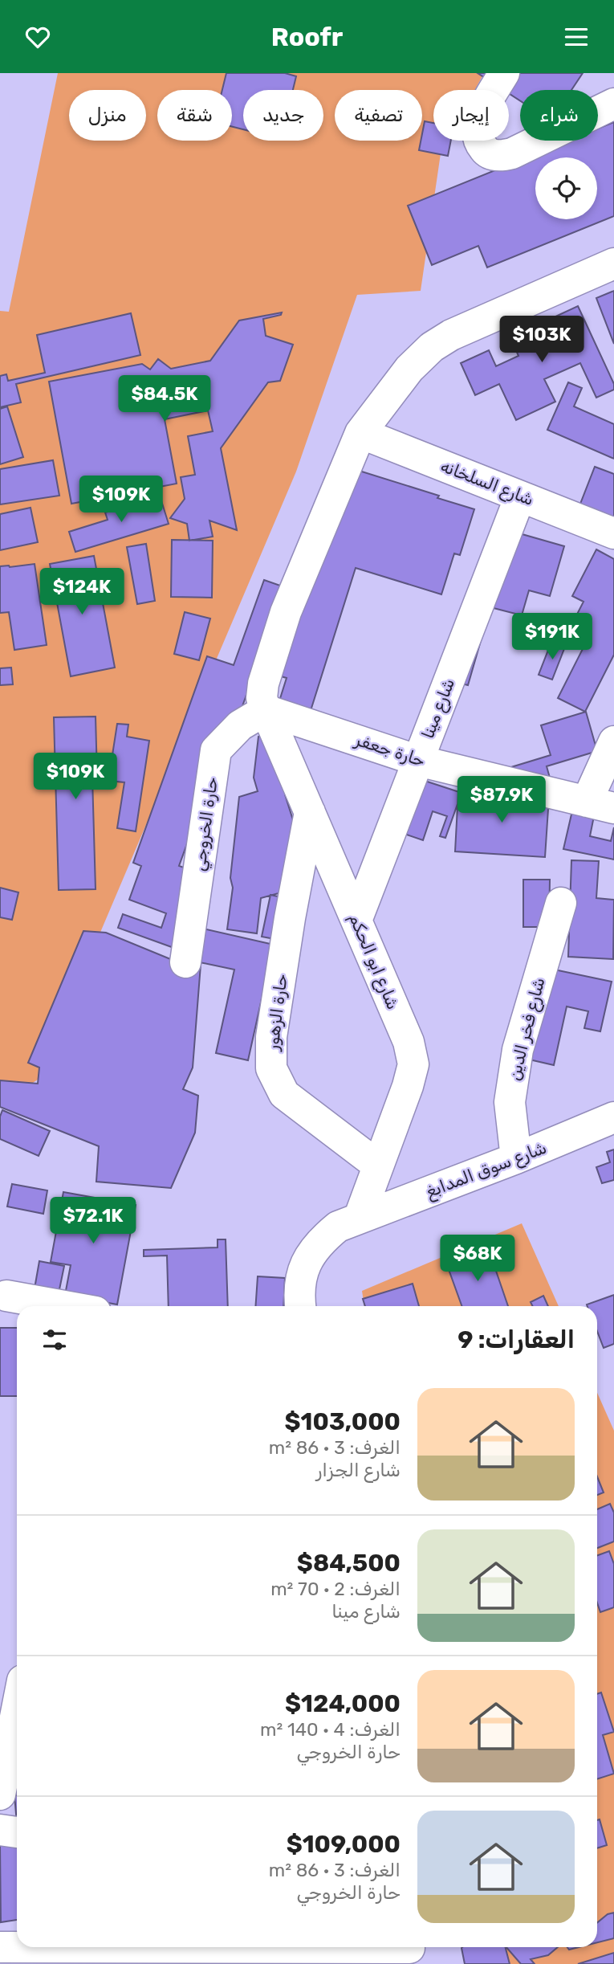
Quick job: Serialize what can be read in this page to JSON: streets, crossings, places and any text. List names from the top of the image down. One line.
{"streets":{"street":["شارع السلخانه","شارع مينا","حارة جعفر","حارة الخروجي","شارع ابو الحكم","حارة الزهور","شارع فخر الدين","شارع سوق المدابغ"]},"crossings":[["شارع السلخانه","شارع مينا"],["شارع مينا","حارة جعفر"],["شارع مينا","شارع ابو الحكم"],["حارة جعفر","حارة الخروجي"],["حارة جعفر","شارع ابو الحكم"],["حارة الخروجي","شارع ابو الحكم"],["شارع ابو الحكم","حارة الزهور"],["شارع ابو الحكم","شارع سوق المدابغ"],["شارع فخر الدين","شارع سوق المدابغ"]],"page":{"header":"Roofr","chip":["شراء","إيجار","تصفية","جديد","شقة","منزل"],"price":["$103K","$84.5K","$109K","$124K","$191K","$109K","$87.9K","$72.1K","$68K"],"heading":"العقارات: 9","list":[{"name":"$103,000","note":"الغرف: 3 · 86 m² · شارع الجزار"},{"name":"$84,500","note":"الغرف: 2 · 70 m² · شارع مينا"},{"name":"$124,000","note":"الغرف: 4 · 140 m² · حارة الخروجي"},{"name":"$109,000","note":"الغرف: 3 · 86 m² · حارة الخروجي"}]}}
